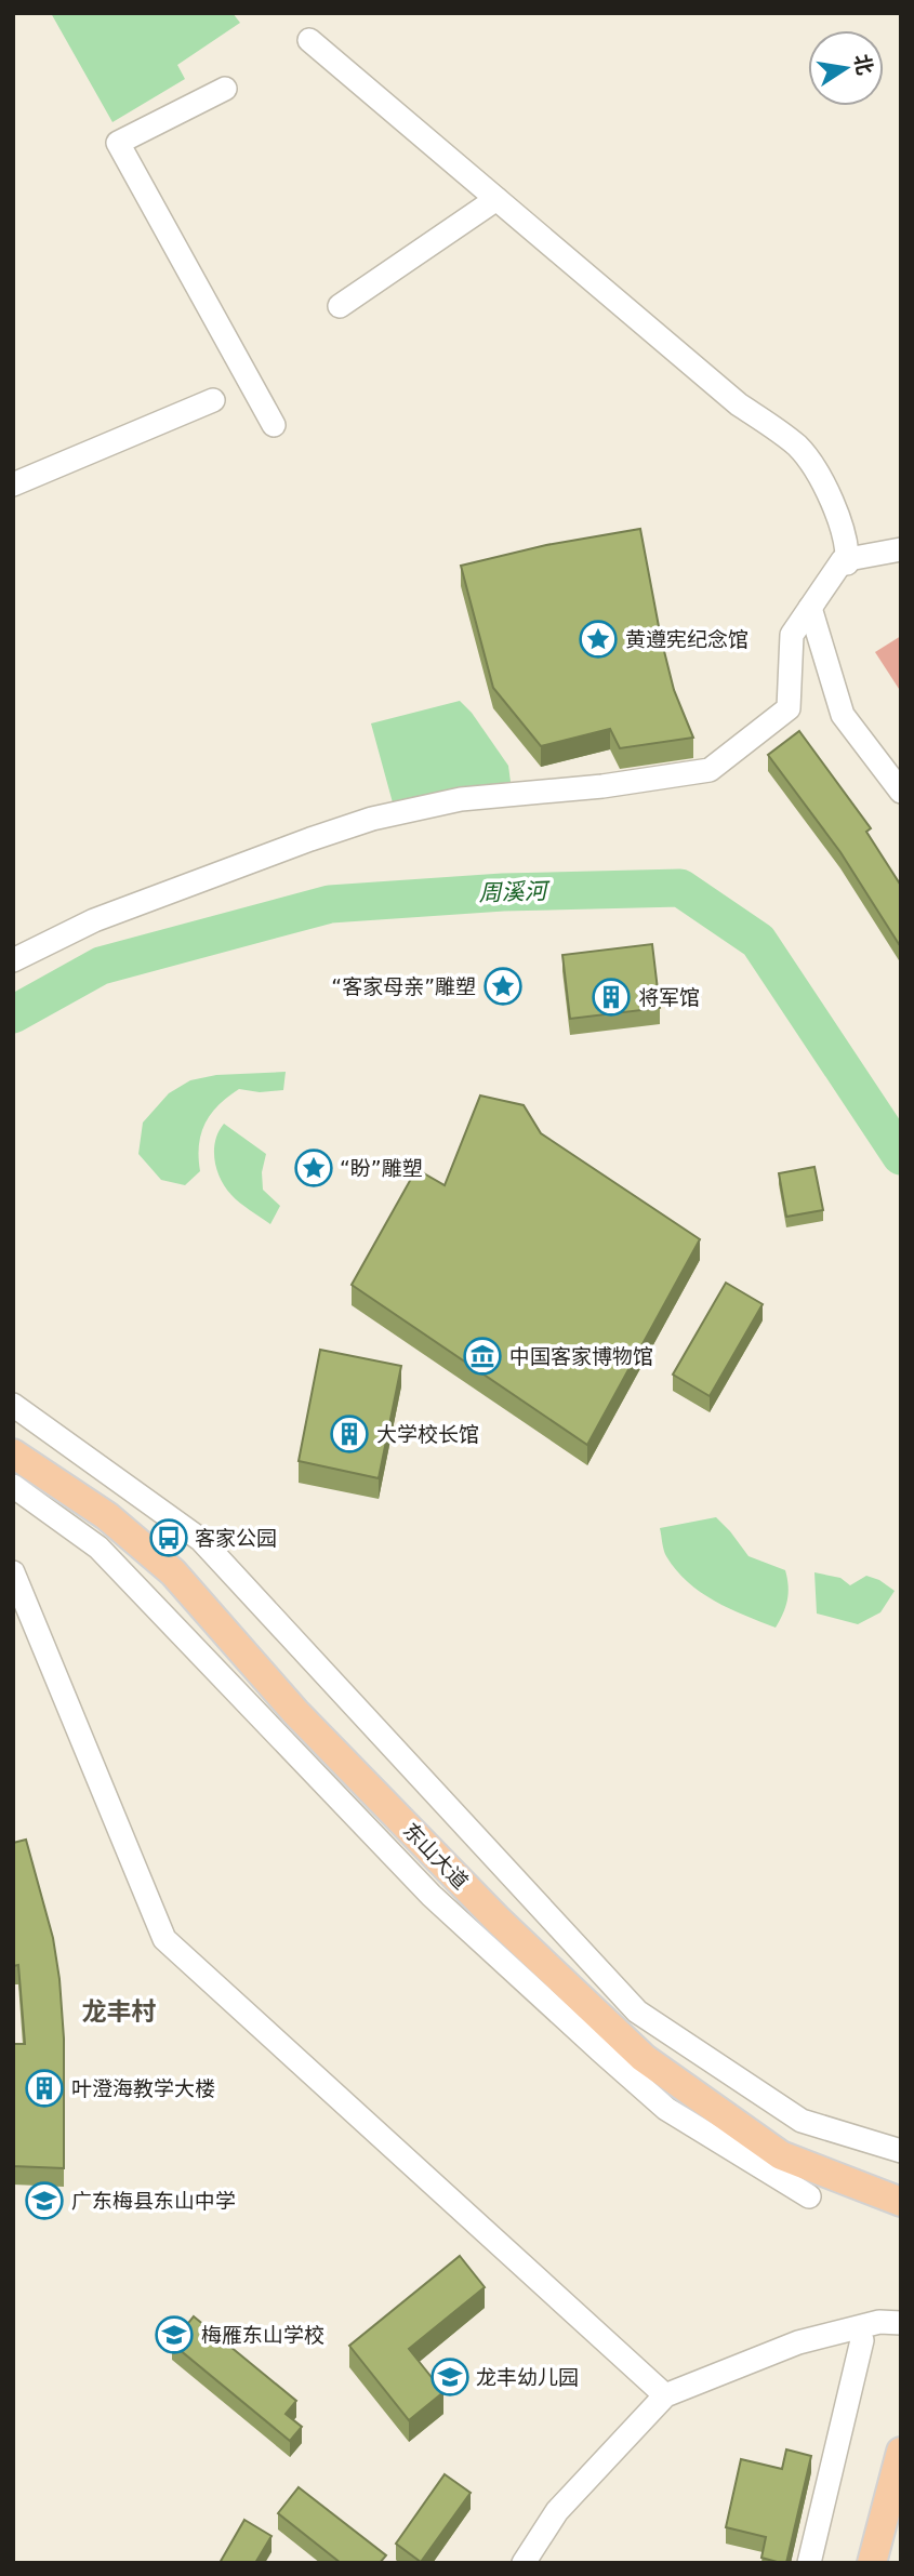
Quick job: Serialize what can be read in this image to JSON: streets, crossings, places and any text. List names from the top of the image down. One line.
{"streets":{"main road":["东山大道"]},"districts":["龙丰村"],"water":["周溪河"],"places":{"place":["黄遵宪纪念馆","“客家母亲”雕塑","“盼”雕塑"],"building":["将军馆","大学校长馆","叶澄海教学大楼"],"museum":["中国客家博物馆"],"bus stop":["客家公园"],"school or university":["广东梅县东山中学","梅雁东山学校","龙丰幼儿园"]},"north":"right"}
